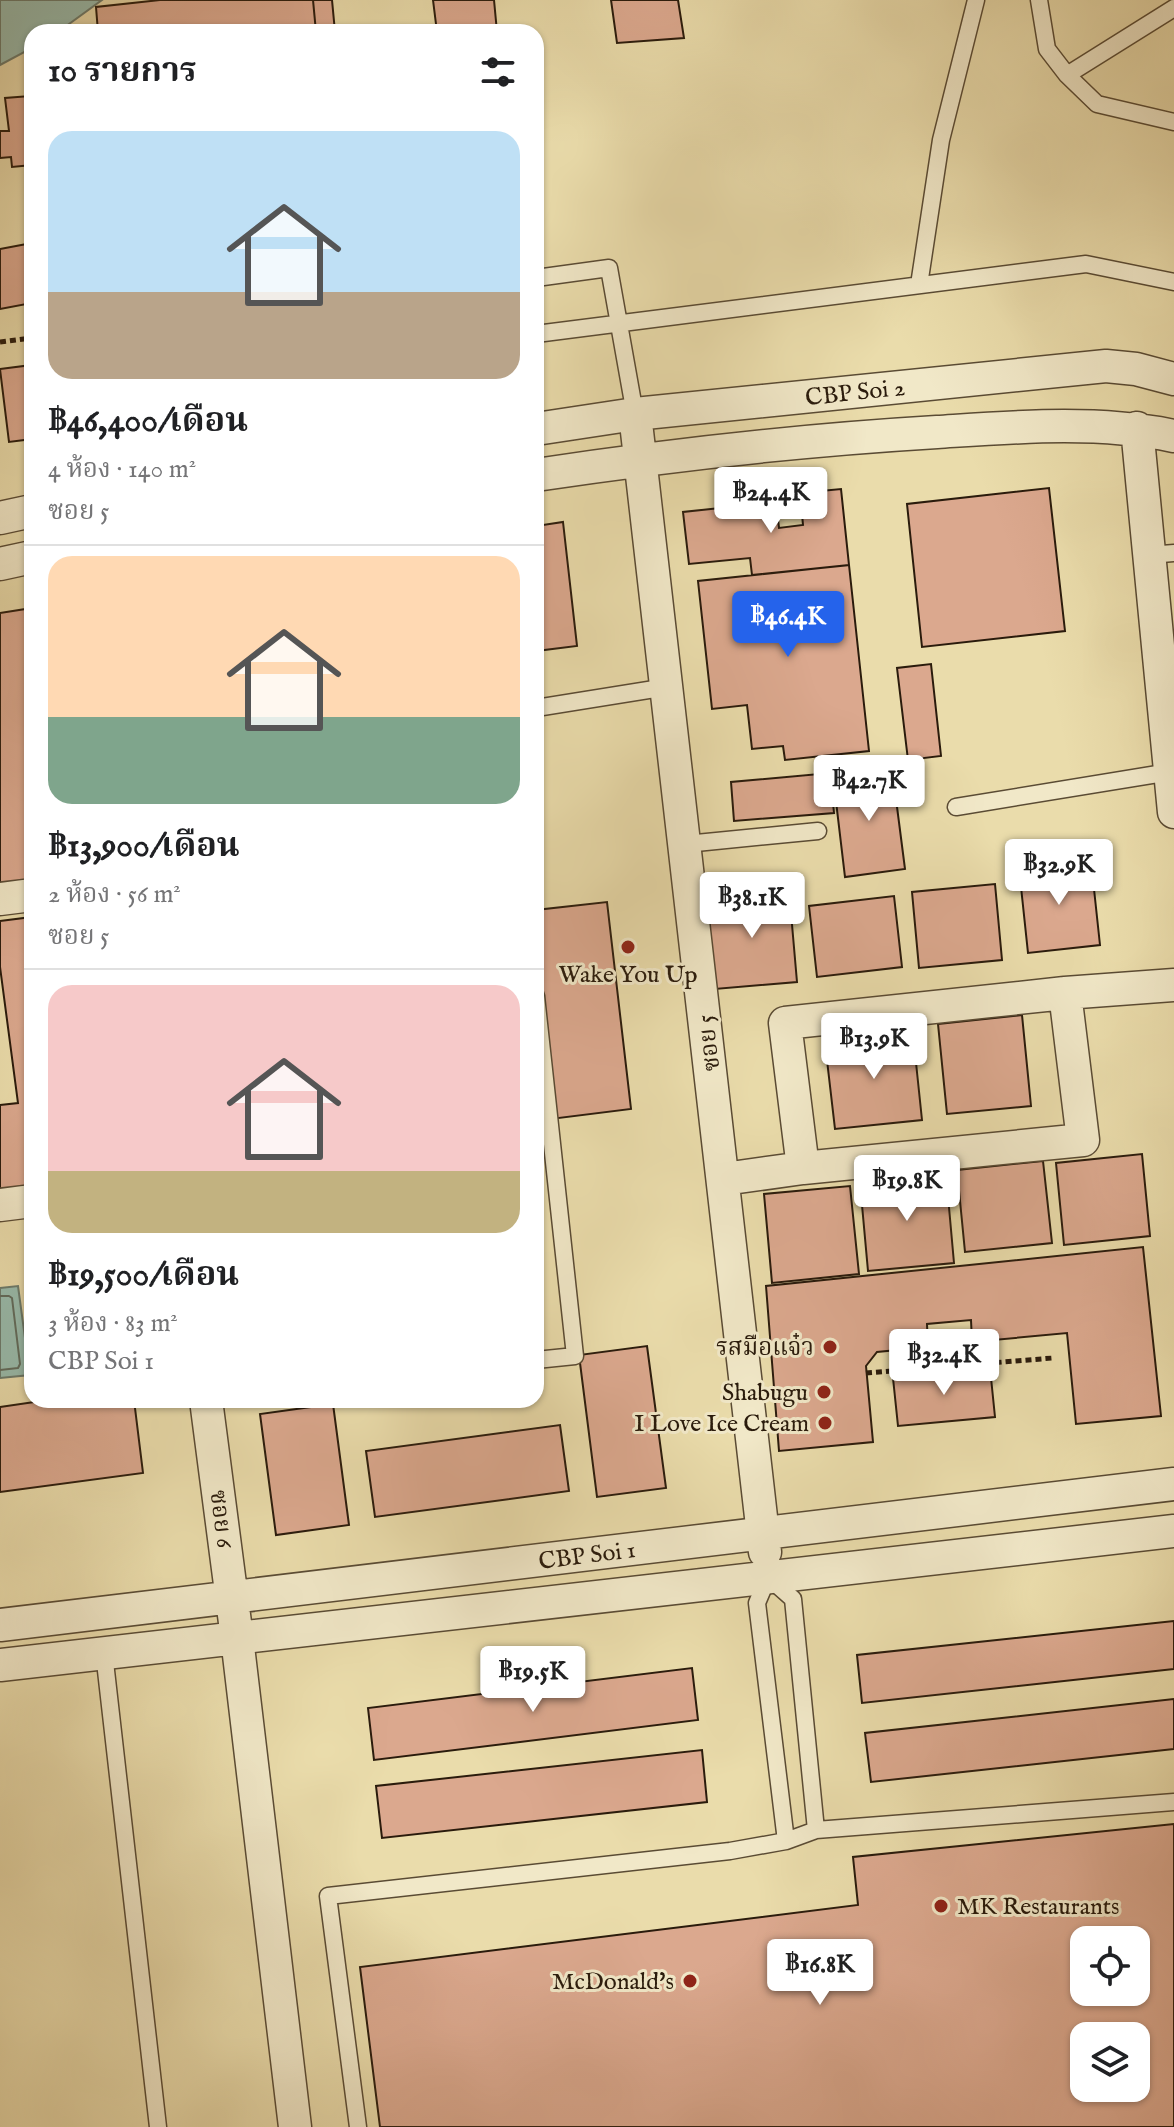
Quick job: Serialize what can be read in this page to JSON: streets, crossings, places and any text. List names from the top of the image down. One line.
{"streets":{"street":["CBP Soi 2","ซอย 5","ซอย 6","CBP Soi 1"]},"crossings":[["CBP Soi 2","ซอย 5"],["ซอย 5","CBP Soi 1"],["ซอย 6","CBP Soi 1"]],"places":["Wake You Up","รสมือแจ๋ว","Shabugu","I Love Ice Cream","MK Restaurants","McDonald's"],"page":{"heading":"10 รายการ","list":[{"name":"฿46,400/เดือน","note":"4 ห้อง · 140 m² · ซอย 5"},{"name":"฿13,900/เดือน","note":"2 ห้อง · 56 m² · ซอย 5"},{"name":"฿19,500/เดือน","note":"3 ห้อง · 83 m² · CBP Soi 1"}],"price":["฿24.4K","฿46.4K","฿42.7K","฿32.9K","฿38.1K","฿13.9K","฿19.8K","฿32.4K","฿19.5K","฿16.8K"]}}
